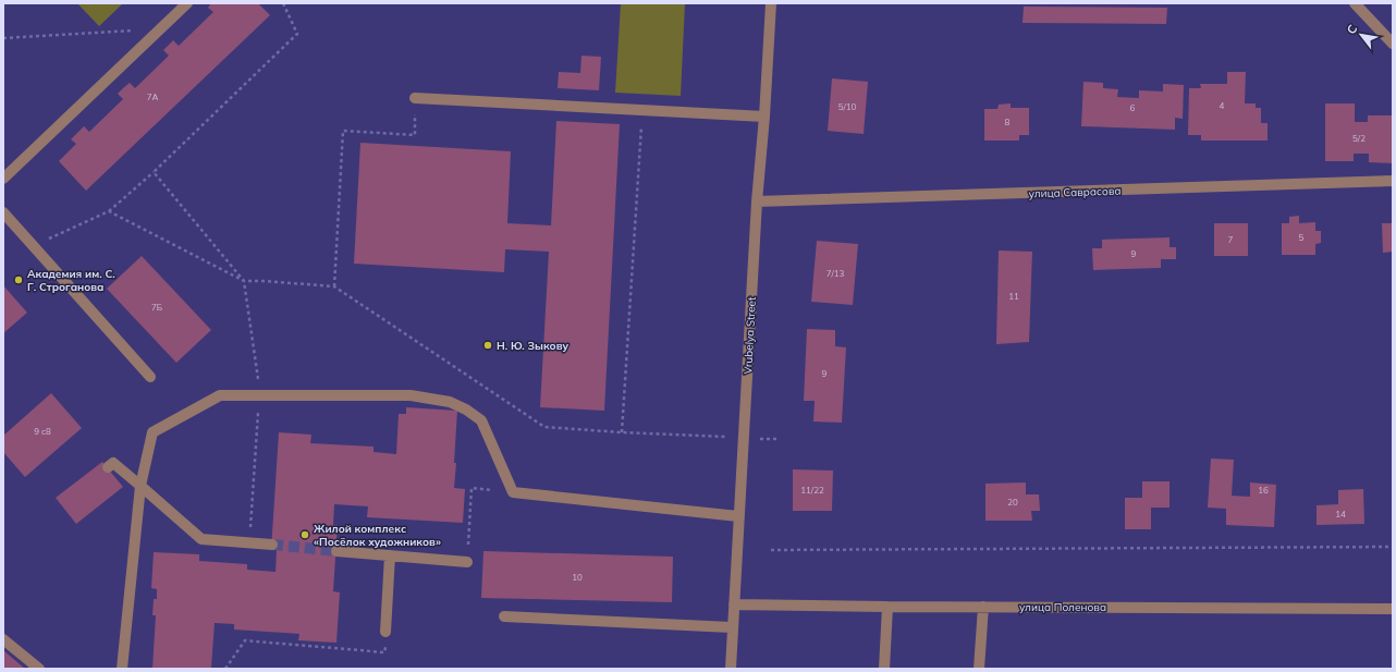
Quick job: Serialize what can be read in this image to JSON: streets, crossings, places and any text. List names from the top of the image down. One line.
{"streets":{"street":["улица Саврасова","Vrubelya Street","улица Поленова"]},"crossings":[["улица Саврасова","Vrubelya Street"],["Vrubelya Street","улица Поленова"]],"places":["Академия им. С. Г. Строганова","Н. Ю. Зыкову","Жилой комплекс «Посёлок художников»"],"house_numbers":["7А","4","5/10","6","8","5/2","5","7","9","7/13","11","7Б","9","9 с8","11/22","16","20","14","10"],"north":"top left"}
